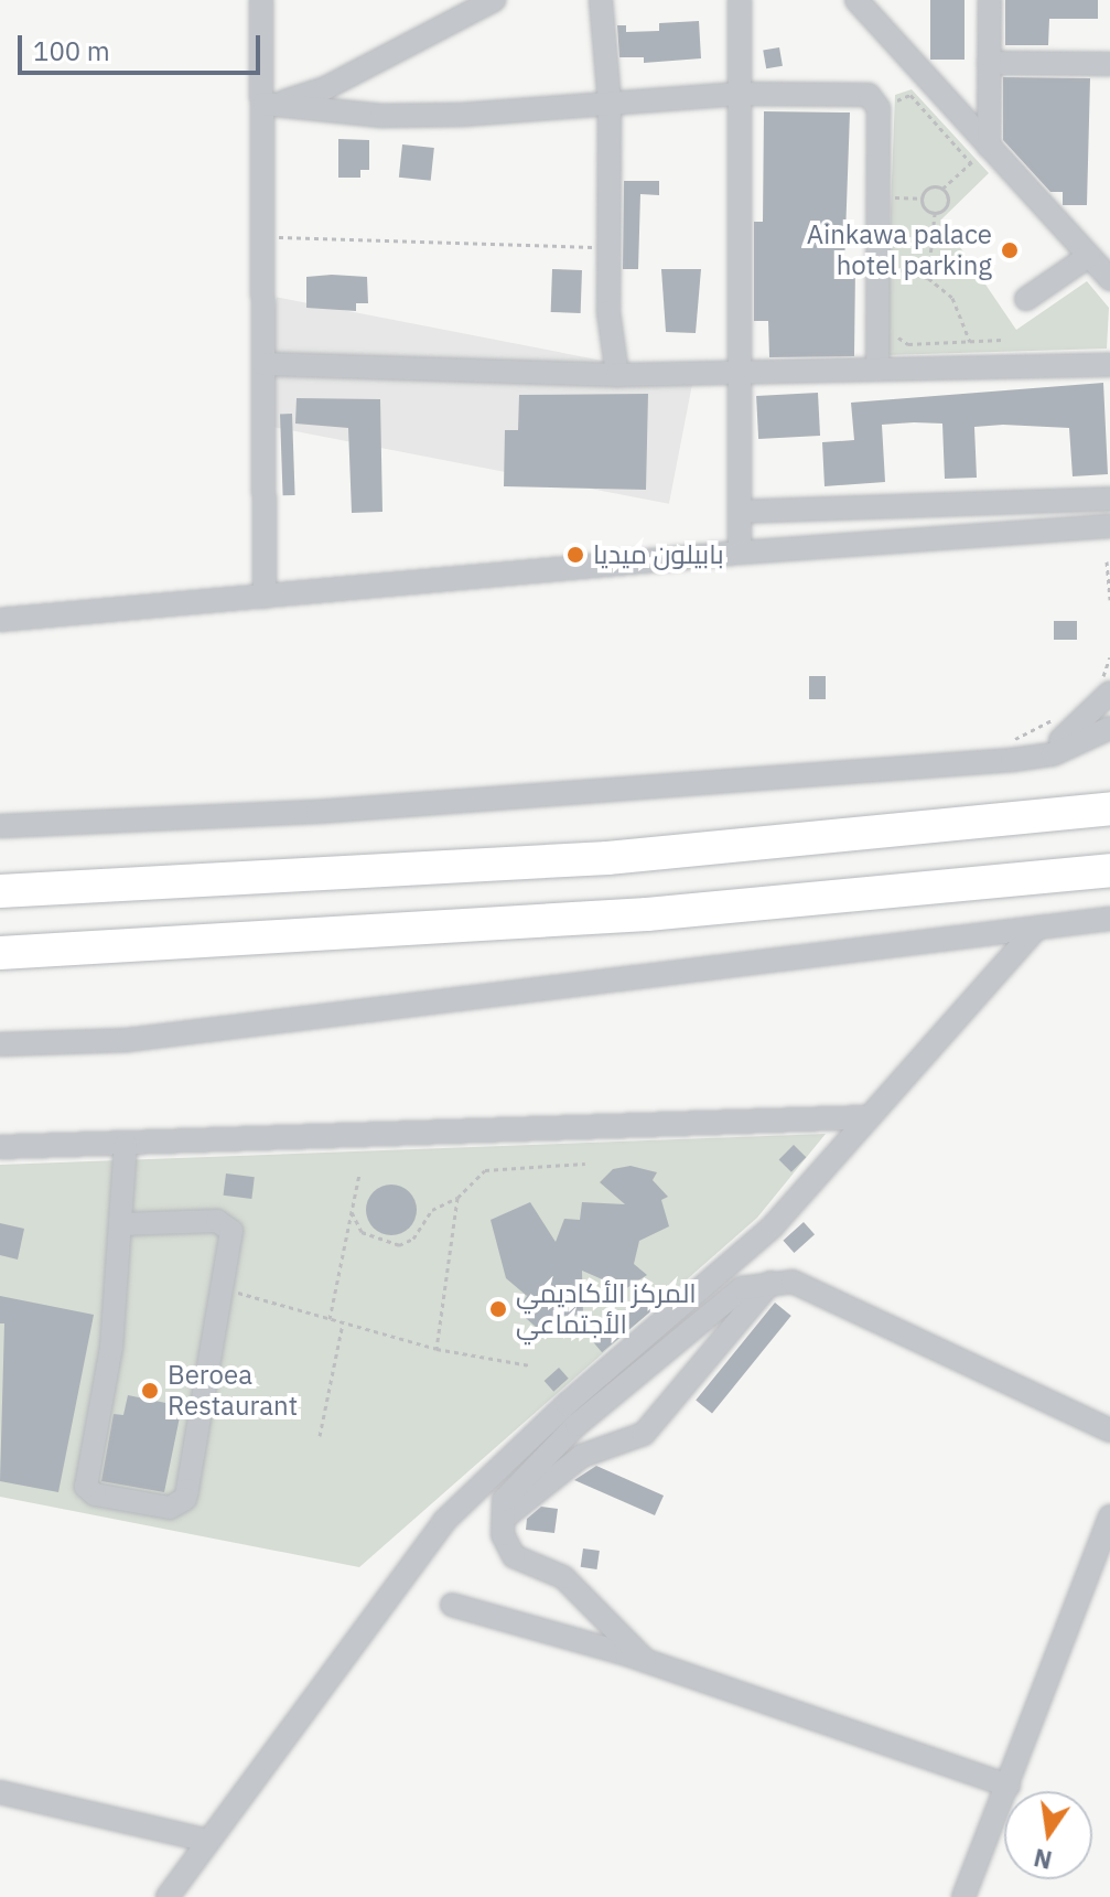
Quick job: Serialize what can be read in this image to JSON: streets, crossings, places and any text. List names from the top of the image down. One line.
{"places":["Ainkawa palace hotel parking","بابيلون ميديا","المركز الأكاديمي الأجتماعي","Beroea Restaurant"],"scale_bar":"100 m","north":"bottom"}
